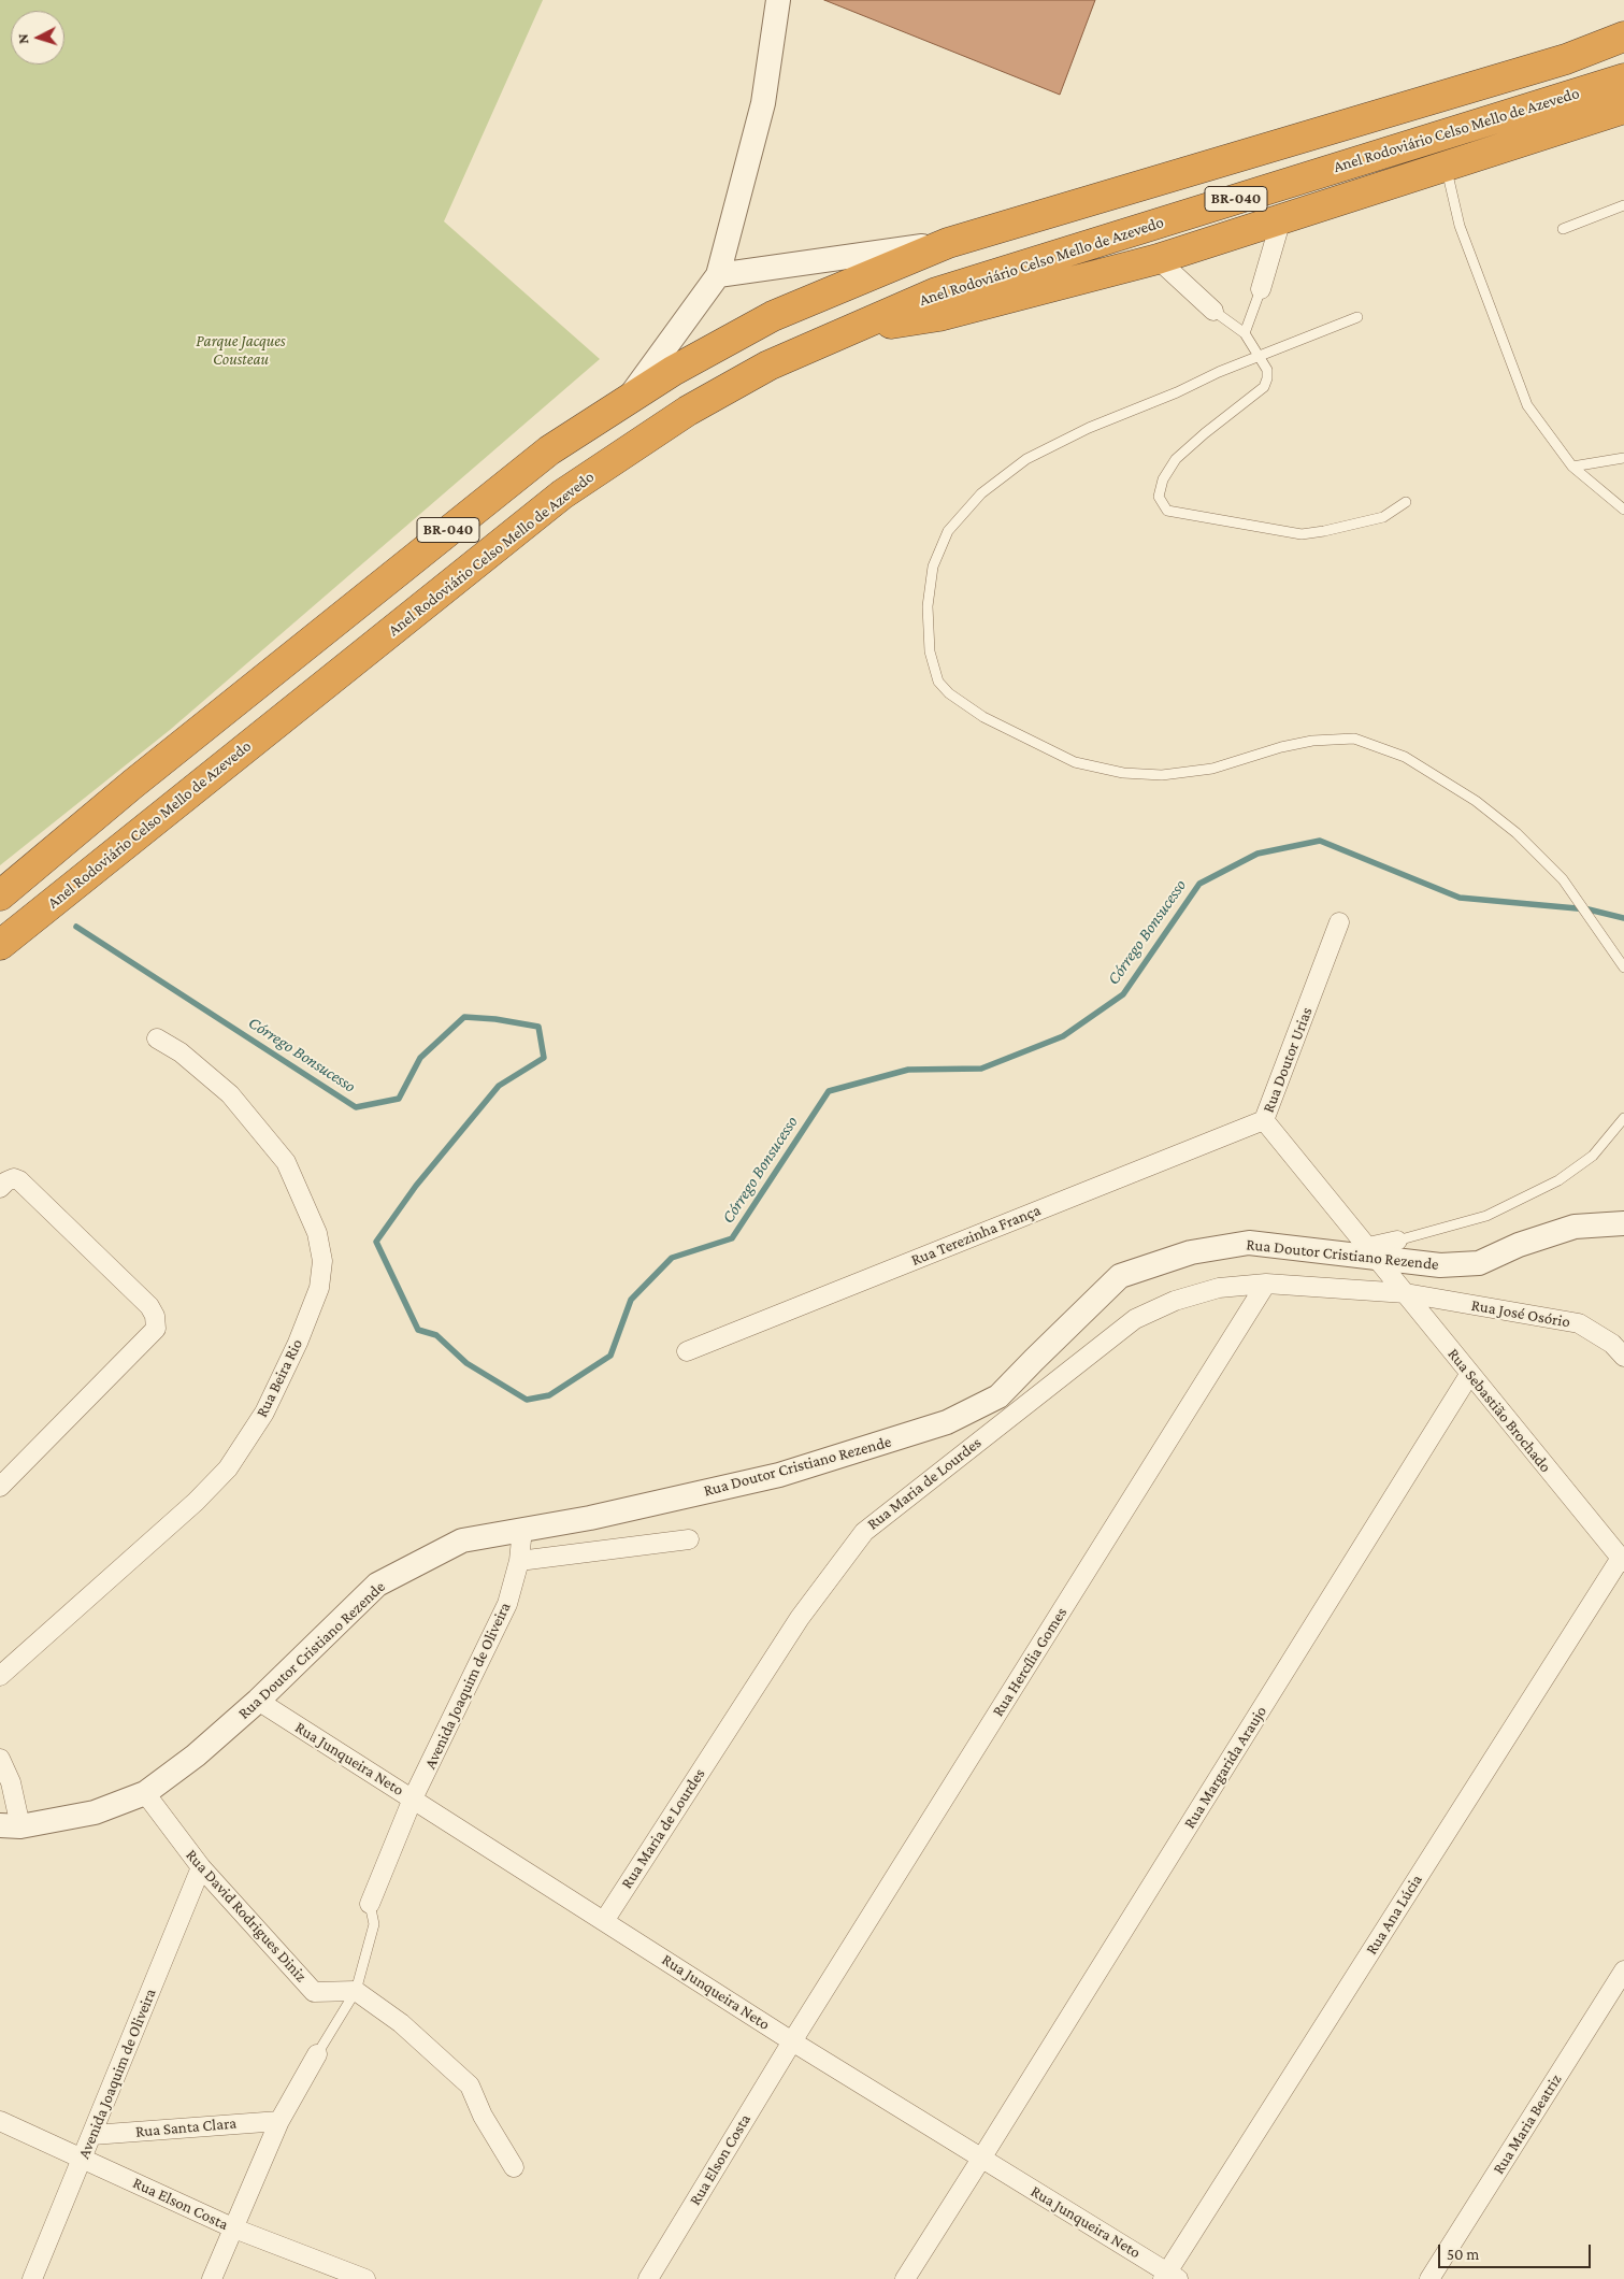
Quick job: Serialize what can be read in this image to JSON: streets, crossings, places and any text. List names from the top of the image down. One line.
{"streets":{"highway":["Anel Rodoviário Celso Mello de Azevedo","BR-040"],"street":["Rua Doutor Urias","Rua Terezinha França","Rua Doutor Cristiano Rezende","Rua José Osório","Rua Beira Rio","Rua Sebastião Brochado","Rua Maria de Lourdes","Rua Hercília Gomes","Avenida Joaquim de Oliveira","Rua Junqueira Neto","Rua Margarida Araujo","Rua Ana Lúcia","Rua David Rodrigues Diniz","Rua Maria Beatriz","Rua Santa Clara","Rua Elson Costa"]},"crossings":[["Rua Doutor Urias","Rua Terezinha França"],["Rua Doutor Urias","Rua Doutor Cristiano Rezende"],["Rua Doutor Urias","Rua Sebastião Brochado"],["Rua Doutor Cristiano Rezende","Rua Sebastião Brochado"],["Rua Doutor Cristiano Rezende","Avenida Joaquim de Oliveira"],["Rua Doutor Cristiano Rezende","Rua Junqueira Neto"],["Rua Doutor Cristiano Rezende","Rua David Rodrigues Diniz"],["Rua José Osório","Rua Sebastião Brochado"],["Rua José Osório","Rua Maria de Lourdes"],["Rua Sebastião Brochado","Rua Maria de Lourdes"],["Rua Sebastião Brochado","Rua Margarida Araujo"],["Rua Sebastião Brochado","Rua Ana Lúcia"],["Rua Maria de Lourdes","Rua Hercília Gomes"],["Rua Maria de Lourdes","Rua Junqueira Neto"],["Rua Hercília Gomes","Rua Junqueira Neto"],["Rua Hercília Gomes","Rua Elson Costa"],["Avenida Joaquim de Oliveira","Rua Junqueira Neto"],["Avenida Joaquim de Oliveira","Rua David Rodrigues Diniz"],["Avenida Joaquim de Oliveira","Rua Santa Clara"],["Avenida Joaquim de Oliveira","Rua Elson Costa"],["Rua Junqueira Neto","Rua Margarida Araujo"],["Rua Junqueira Neto","Rua Ana Lúcia"],["Rua Junqueira Neto","Rua Elson Costa"]],"water":["Córrego Bonsucesso"],"parks":["Parque Jacques Cousteau"],"scale_bar":"50 m","north":"left"}
